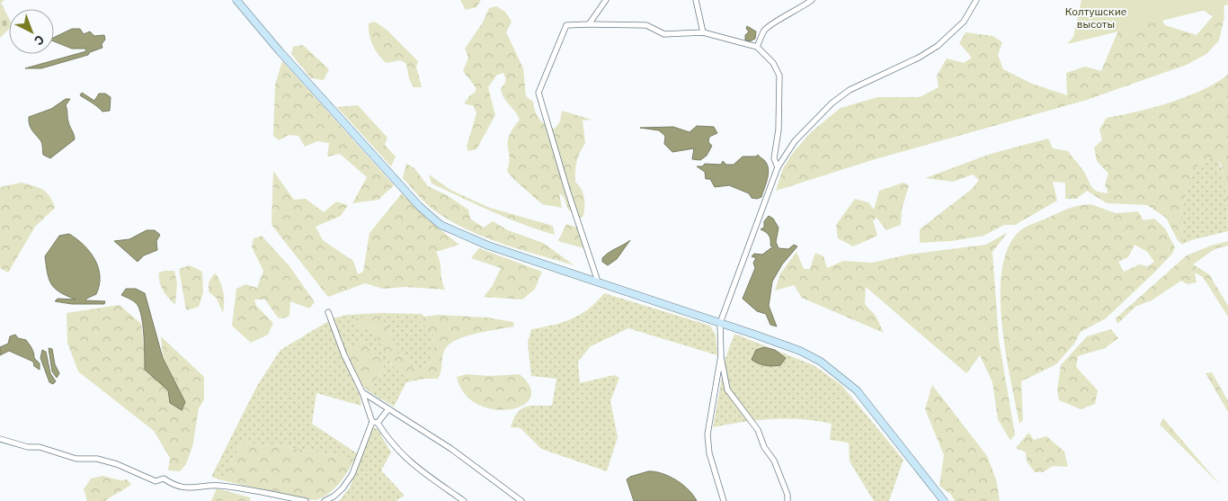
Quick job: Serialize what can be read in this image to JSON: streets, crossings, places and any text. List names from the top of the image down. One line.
{"parks":["Колтушские высоты"],"north":"bottom right"}
